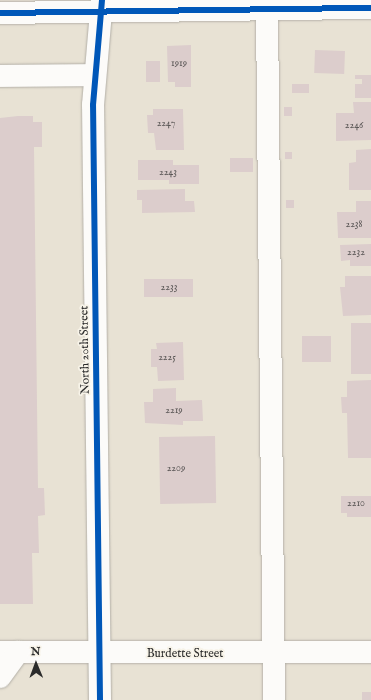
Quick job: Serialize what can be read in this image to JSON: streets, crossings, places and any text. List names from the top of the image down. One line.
{"streets":{"street":["North 20th Street","Burdette Street"]},"crossings":[["North 20th Street","Burdette Street"]],"house_numbers":["1919","2247","2246","2243","2238","2232","2233","2225","2219","2209","2210"],"north":"top"}
